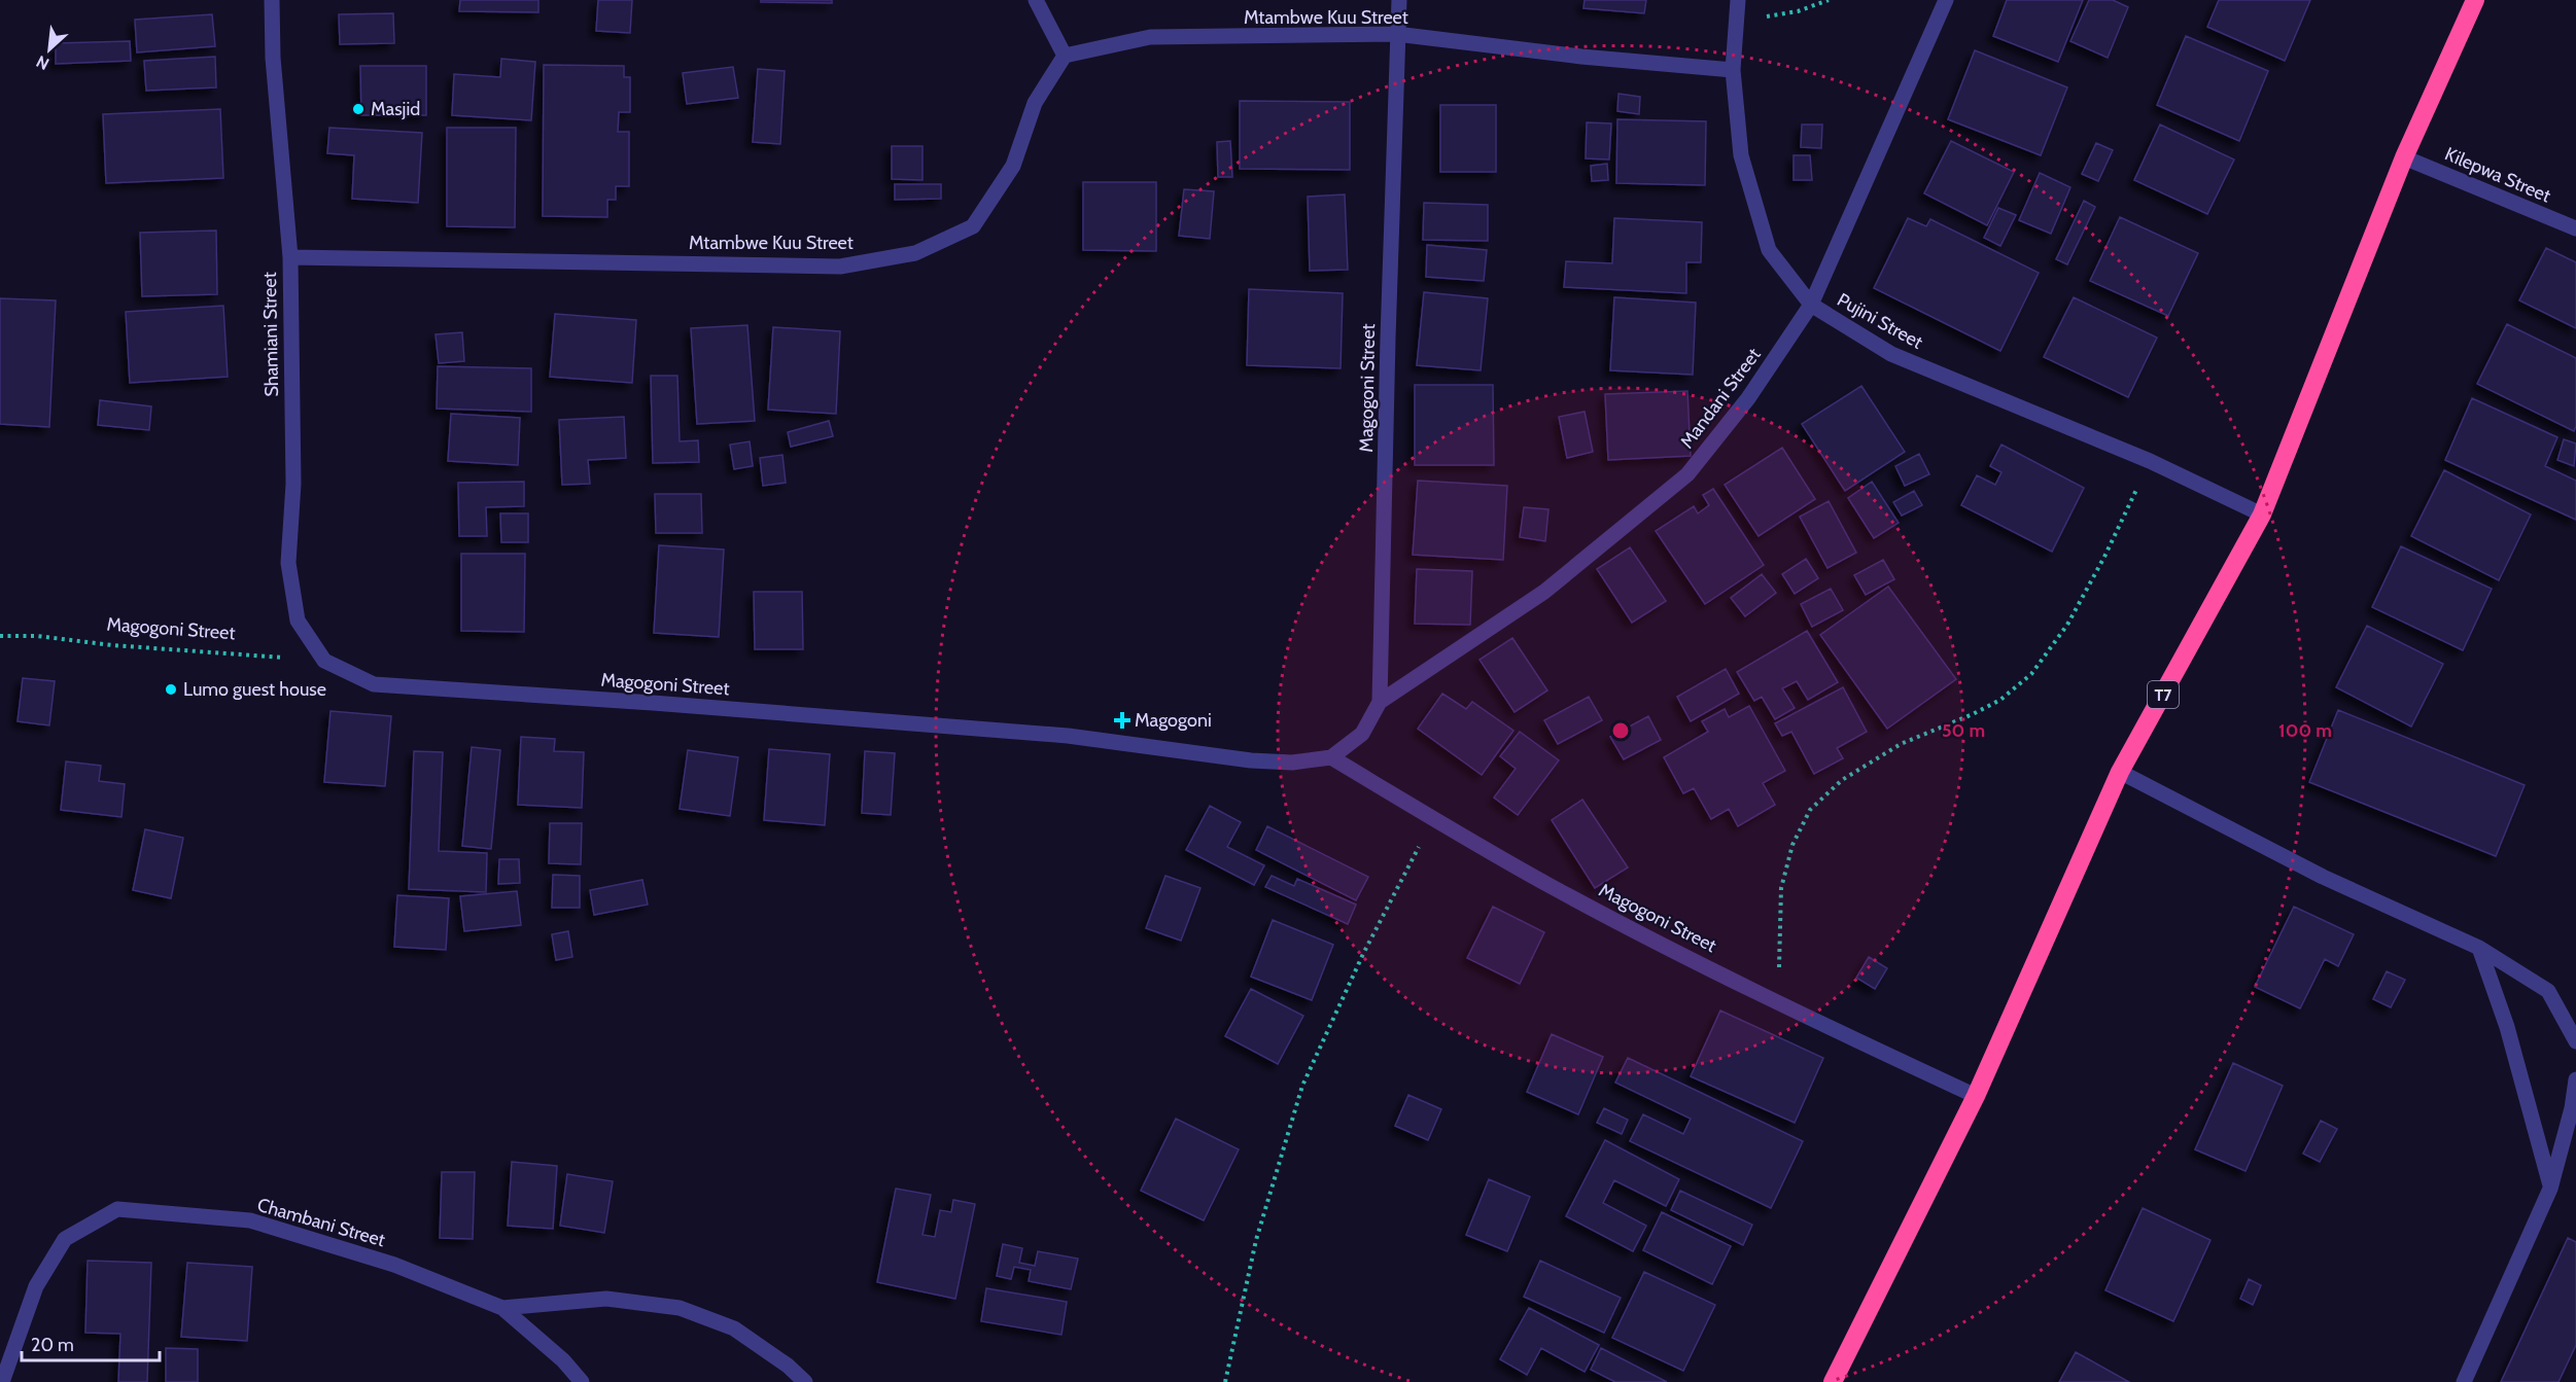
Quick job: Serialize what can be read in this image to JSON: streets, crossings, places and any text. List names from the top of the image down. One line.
{"streets":{"highway":["T7"],"street":["Mtambwe Kuu Street","Kilepwa Street","Pujini Street","Shamiani Street","Magogoni Street","Mandani Street","Chambani Street"]},"crossings":[["Mtambwe Kuu Street","Pujini Street"],["Mtambwe Kuu Street","Shamiani Street"],["Mtambwe Kuu Street","Magogoni Street"],["Kilepwa Street","T7"],["Pujini Street","Mandani Street"],["Pujini Street","T7"],["Shamiani Street","Magogoni Street"],["Magogoni Street","Mandani Street"],["Magogoni Street","T7"]],"places":{"other":["Masjid","Lumo guest house"],"health":["Magogoni"]},"scale_bar":"20 m","north":"bottom left","rings":["50 m","100 m"]}
